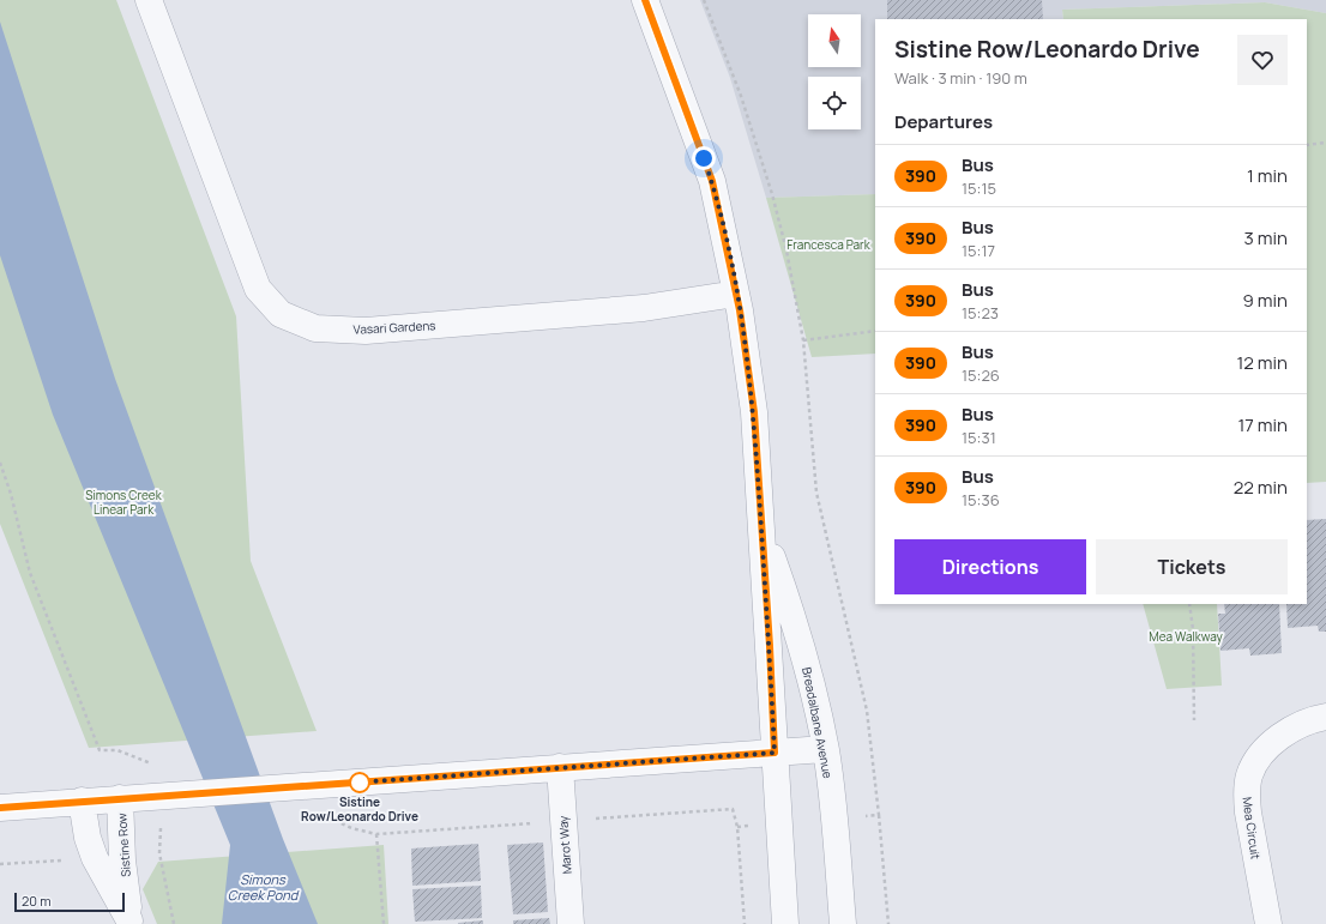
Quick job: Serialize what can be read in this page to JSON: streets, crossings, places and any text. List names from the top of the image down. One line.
{"streets":{"street":["Vasari Gardens","Breadalbane Avenue","Mea Circuit","Sistine Row","Marot Way"]},"crossings":[["Vasari Gardens","Breadalbane Avenue"]],"water":["Simons Creek Pond"],"parks":["Francesca Park","Simons Creek Linear Park","Mea Walkway"],"places":["Sistine Row/Leonardo Drive"],"lines":["bus line 390"],"scale_bar":"20 m","north":"top","page":{"heading":[["Sistine Row/Leonardo Drive","Walk · 3 min · 190 m"],"Departures"],"list":[{"mark":"390","name":"Bus","note":"15:15","value":"1 min"},{"mark":"390","name":"Bus","note":"15:17","value":"3 min"},{"mark":"390","name":"Bus","note":"15:23","value":"9 min"},{"mark":"390","name":"Bus","note":"15:26","value":"12 min"},{"mark":"390","name":"Bus","note":"15:31","value":"17 min"},{"mark":"390","name":"Bus","note":"15:36","value":"22 min"}],"buttons":["Directions","Tickets"],"scale":"20 m"}}
